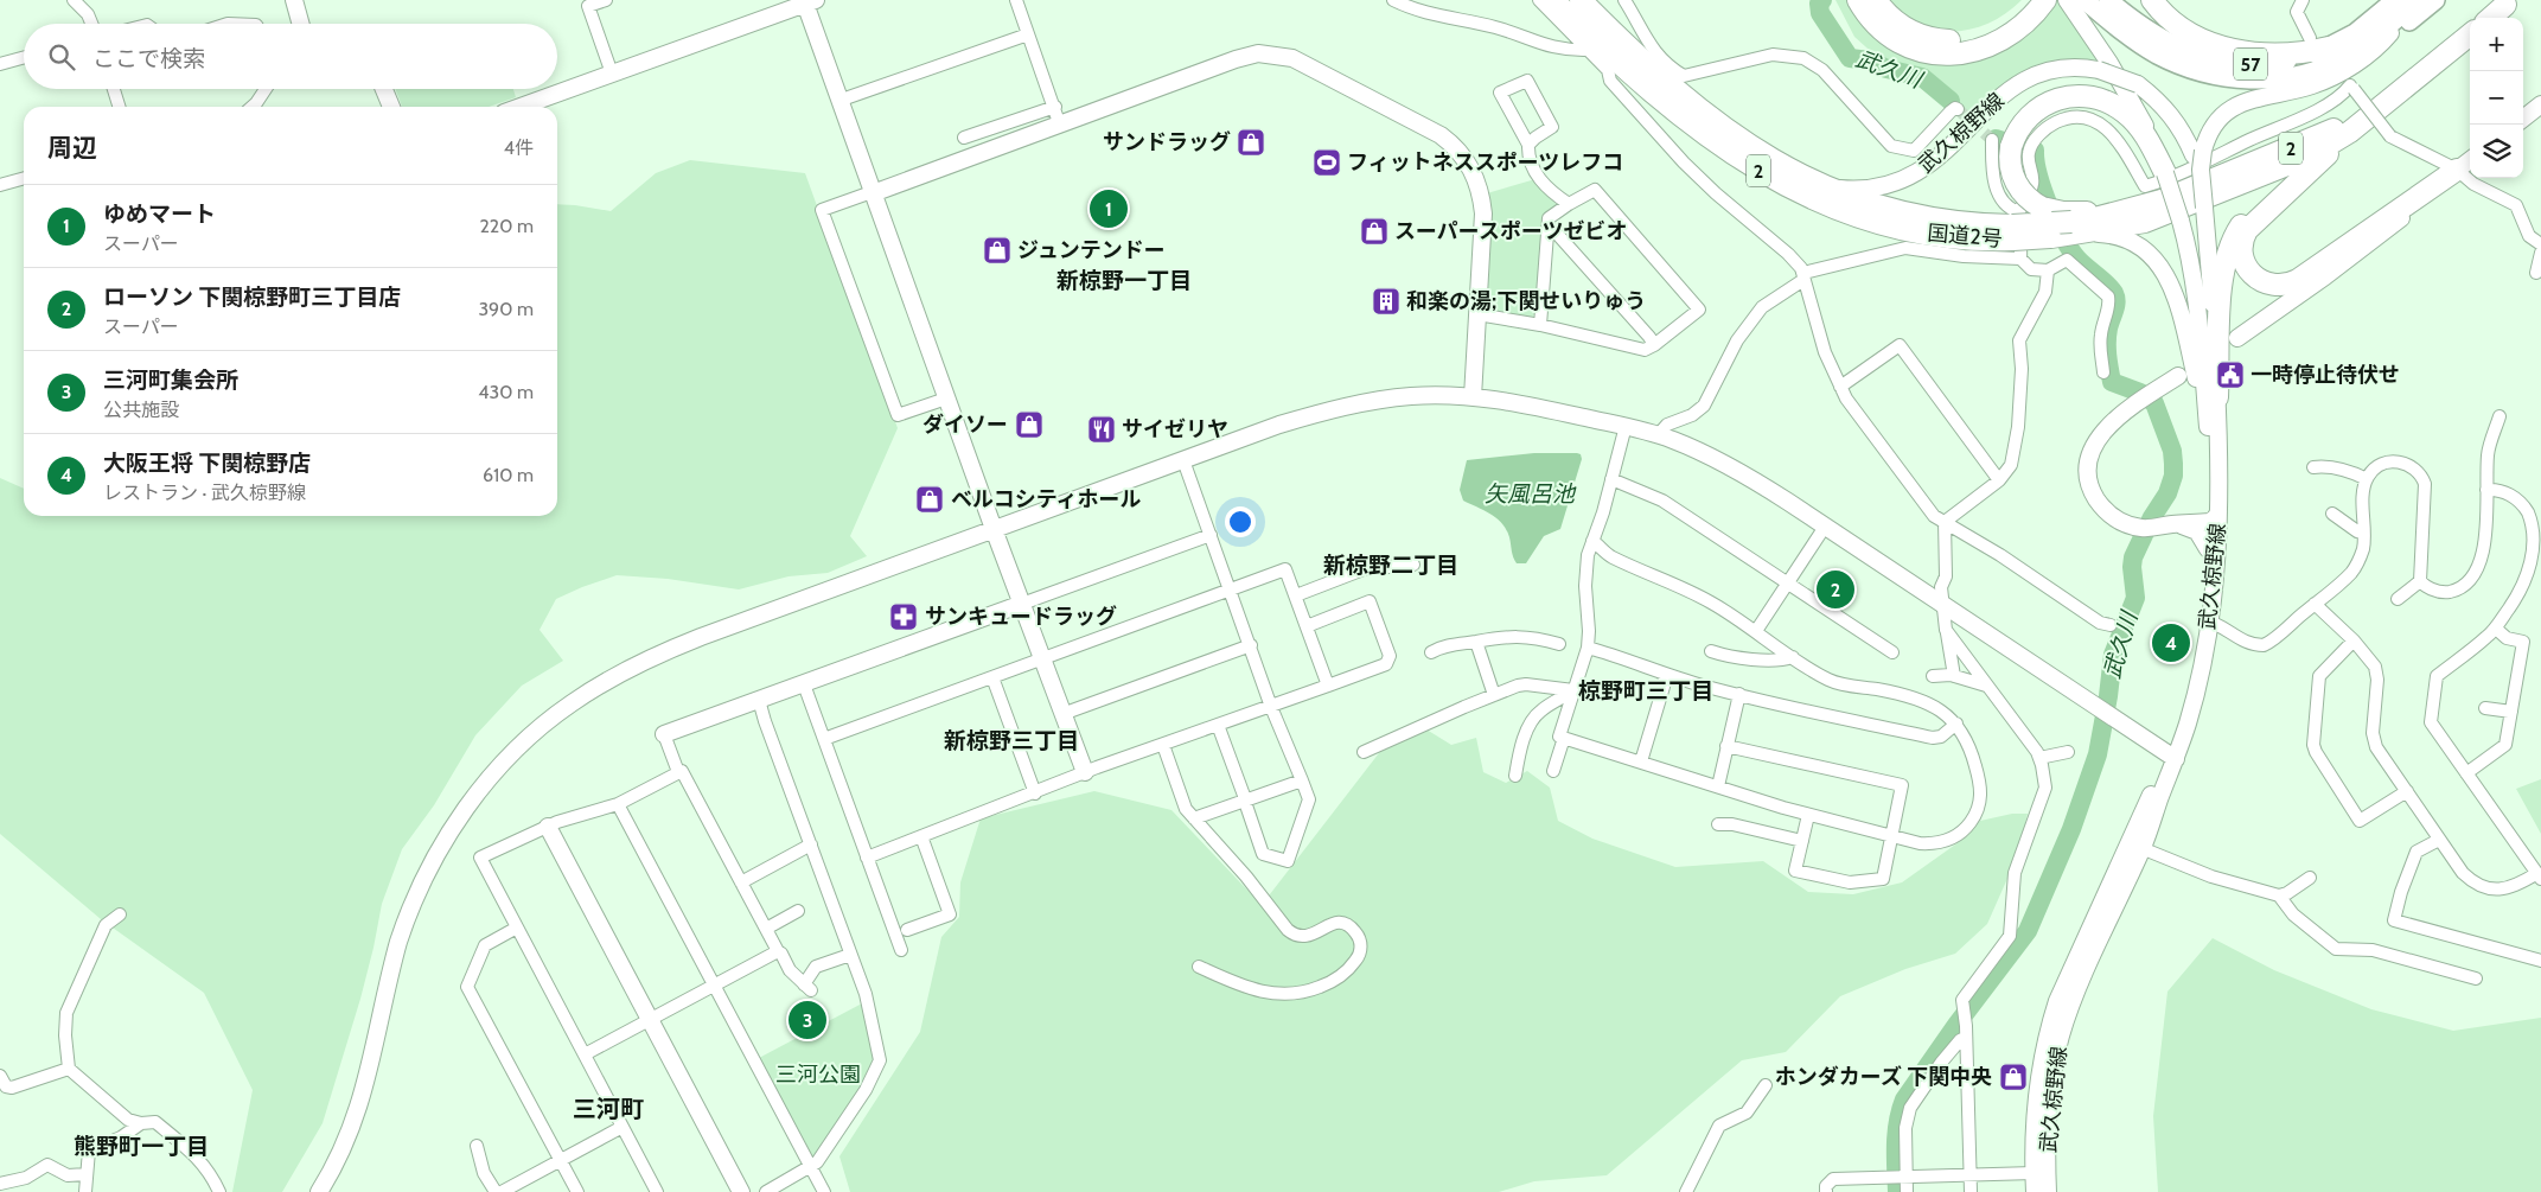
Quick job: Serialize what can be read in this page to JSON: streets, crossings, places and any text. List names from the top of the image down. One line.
{"streets":{"highway":["2","国道2号"],"main road":["57"],"street":["武久椋野線"]},"crossings":[["武久椋野線","国道2号"]],"districts":["新椋野一丁目","新椋野二丁目","椋野町三丁目","新椋野三丁目","三河町","熊野町一丁目"],"water":["武久川","矢風呂池"],"parks":["三河公園"],"places":{"shop":["サンドラッグ","スーパースポーツゼビオ","ジュンテンドー","ダイソー","ベルコシティホール","ホンダカーズ 下関中央"],"sports":["フィットネススポーツレフコ"],"building":["和楽の湯;下関せいりゅう"],"public building":["一時停止待伏せ"],"restaurant":["サイゼリヤ"],"pharmacy":["サンキュードラッグ"]},"page":{"map_buttons":["+","−"],"search":"ここで検索","heading":["周辺","4件"],"list":[{"mark":"1","name":"ゆめマート","note":"スーパー","value":"220 m"},{"mark":"2","name":"ローソン 下関椋野町三丁目店","note":"スーパー","value":"390 m"},{"mark":"3","name":"三河町集会所","note":"公共施設","value":"430 m"},{"mark":"4","name":"大阪王将 下関椋野店","note":"レストラン · 武久椋野線","value":"610 m"}],"pins":["1","2","4","3"]}}
